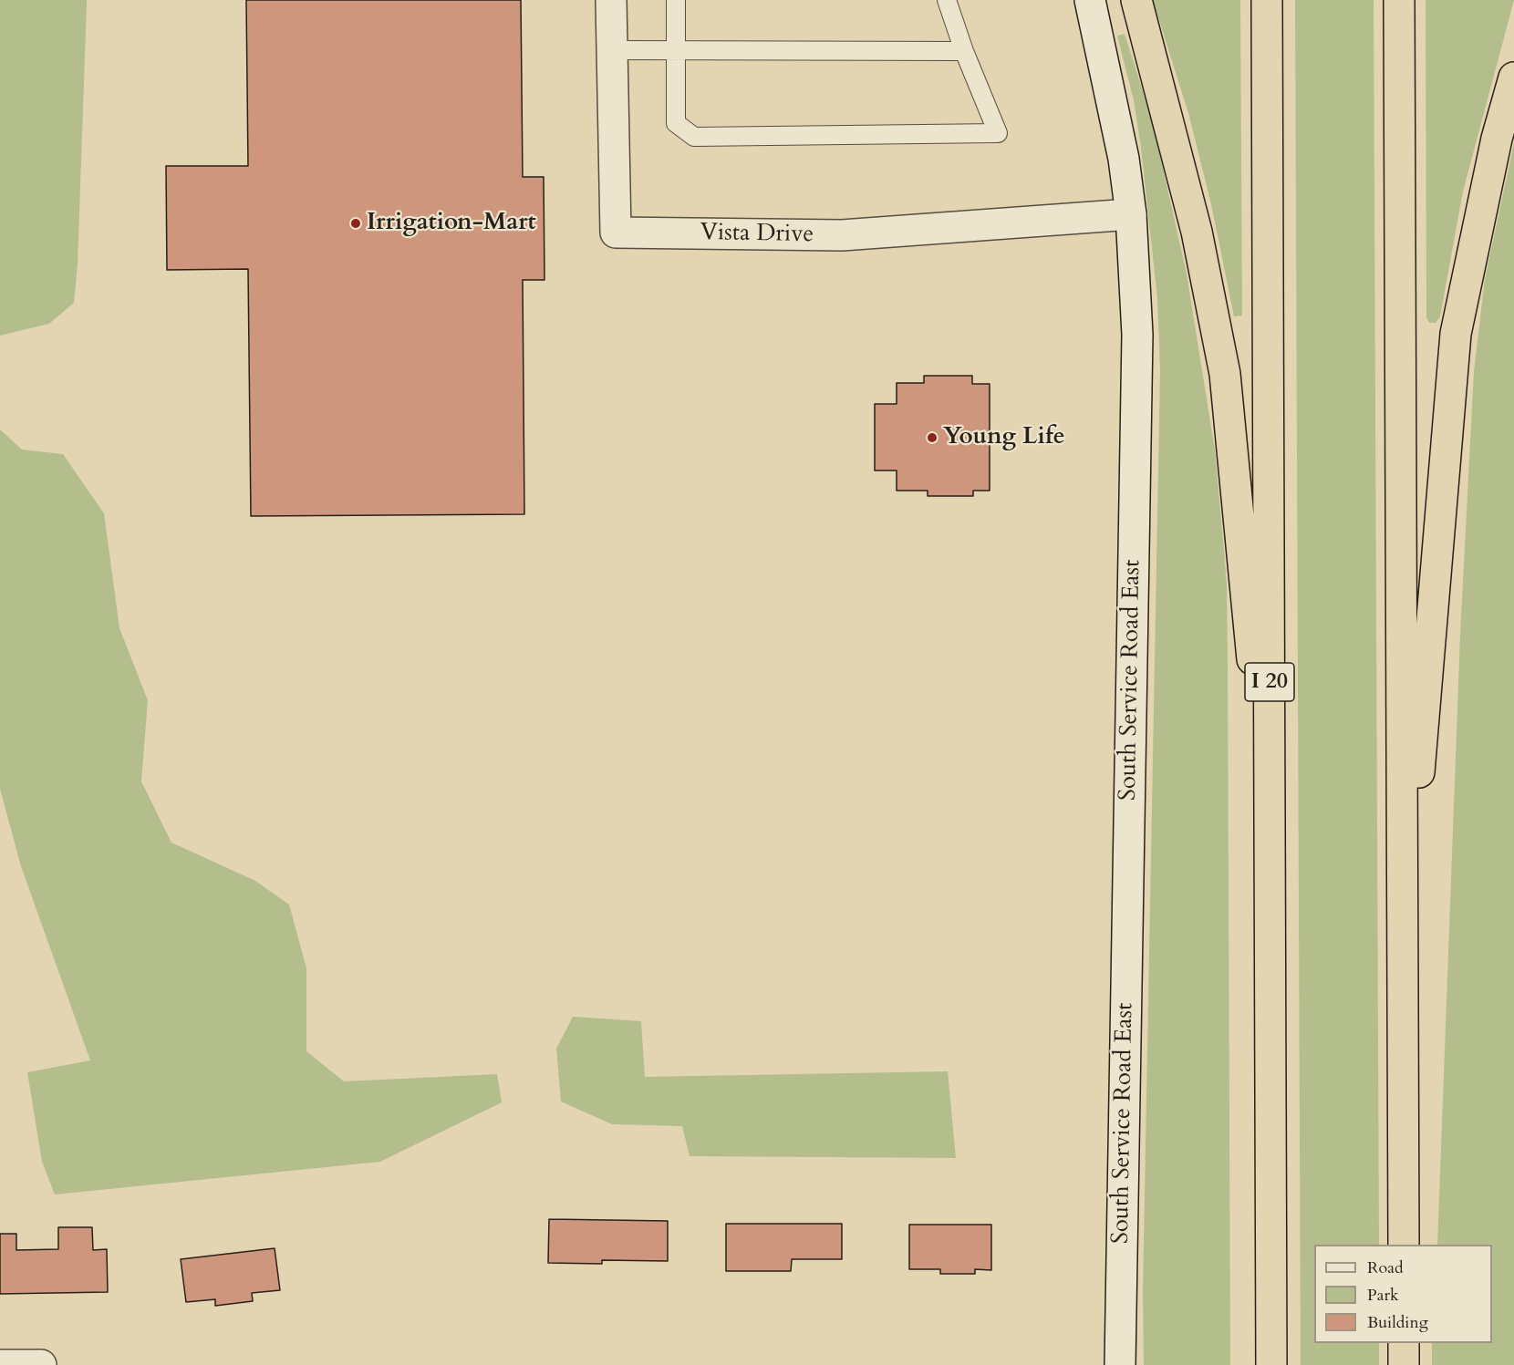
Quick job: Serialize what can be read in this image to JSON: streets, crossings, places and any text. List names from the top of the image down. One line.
{"streets":{"highway":["I 20"],"main road":["Vista Drive","South Service Road East"]},"crossings":[["Vista Drive","South Service Road East"]],"places":["Irrigation-Mart","Young Life"],"legend":["Road","Park","Building"]}
